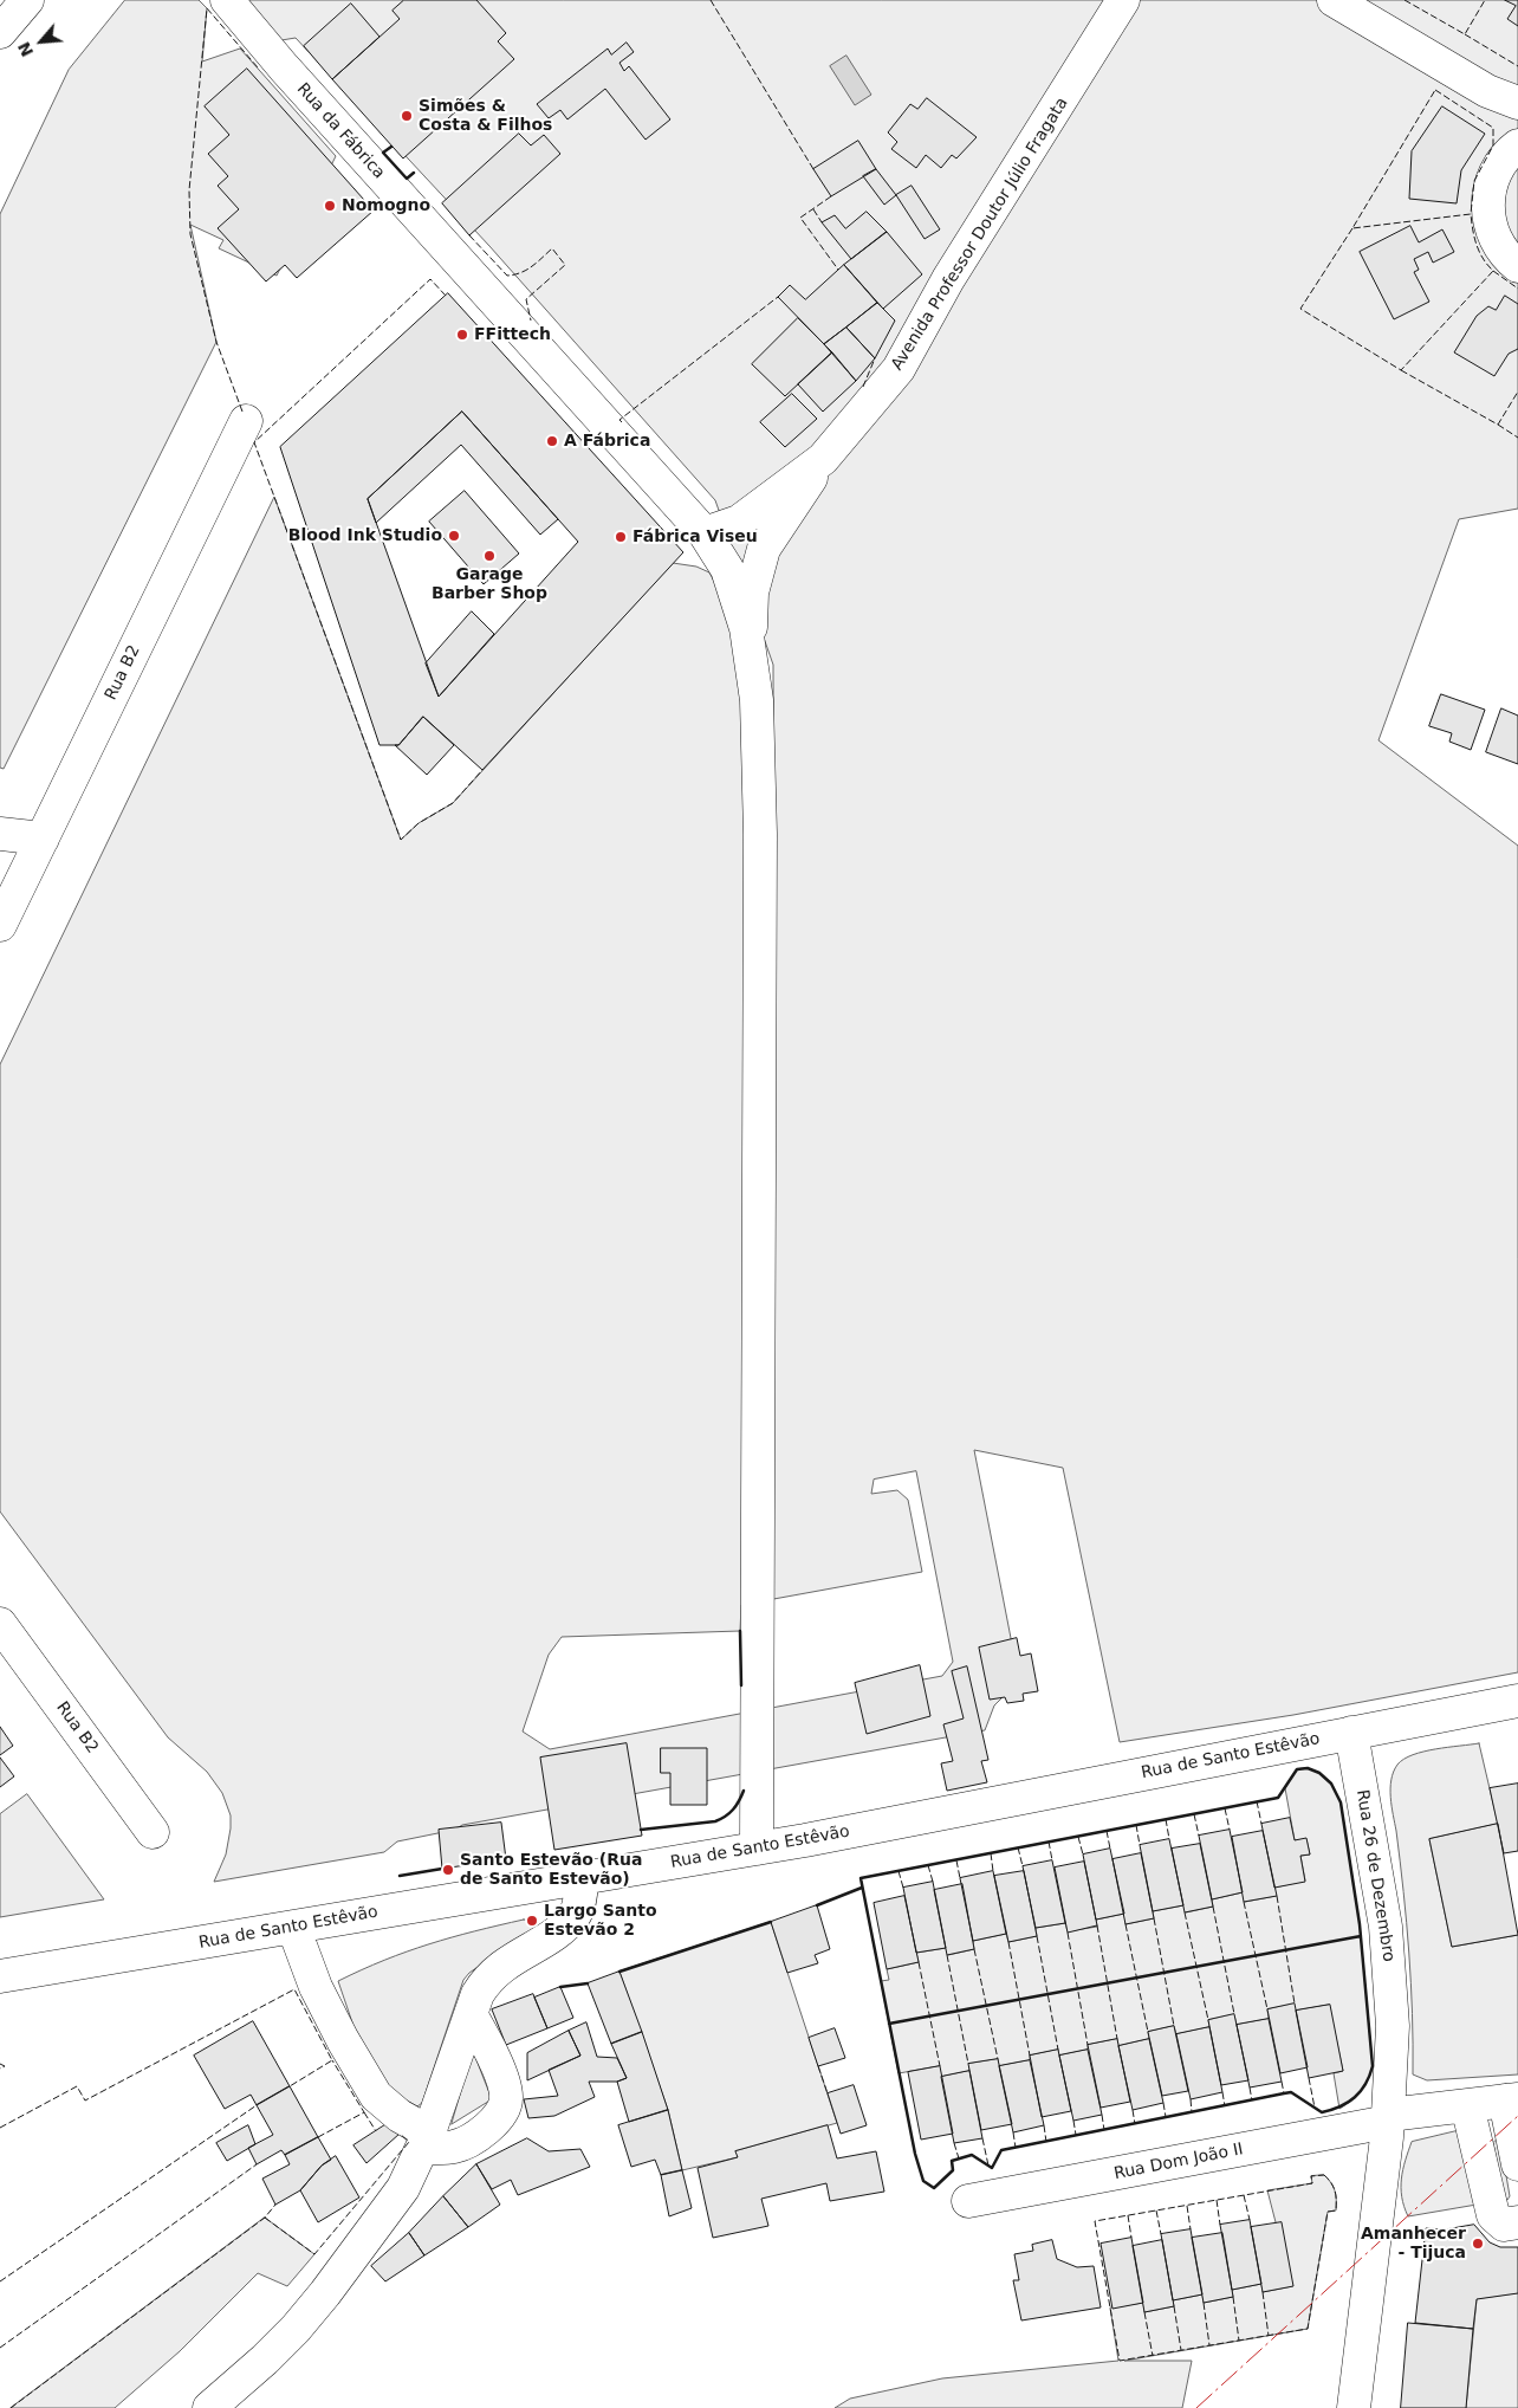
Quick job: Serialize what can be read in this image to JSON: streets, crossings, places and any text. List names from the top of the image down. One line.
{"streets":{"street":["Rua da Fábrica","Avenida Professor Doutor Júlio Fragata","Rua B2","Rua de Santo Estêvão","Rua 26 de Dezembro","Rua Dom João II"]},"crossings":[["Rua da Fábrica","Avenida Professor Doutor Júlio Fragata"],["Rua da Fábrica","Rua de Santo Estêvão"],["Rua de Santo Estêvão","Rua 26 de Dezembro"],["Rua 26 de Dezembro","Rua Dom João II"]],"places":["Simões & Costa & Filhos","Nomogno","FFittech","A Fábrica","Blood Ink Studio","Fábrica Viseu","Garage Barber Shop","Santo Estevão (Rua de Santo Estevão)","Largo Santo Estevão 2","Amanhecer - Tijuca"],"north":"bottom left"}
